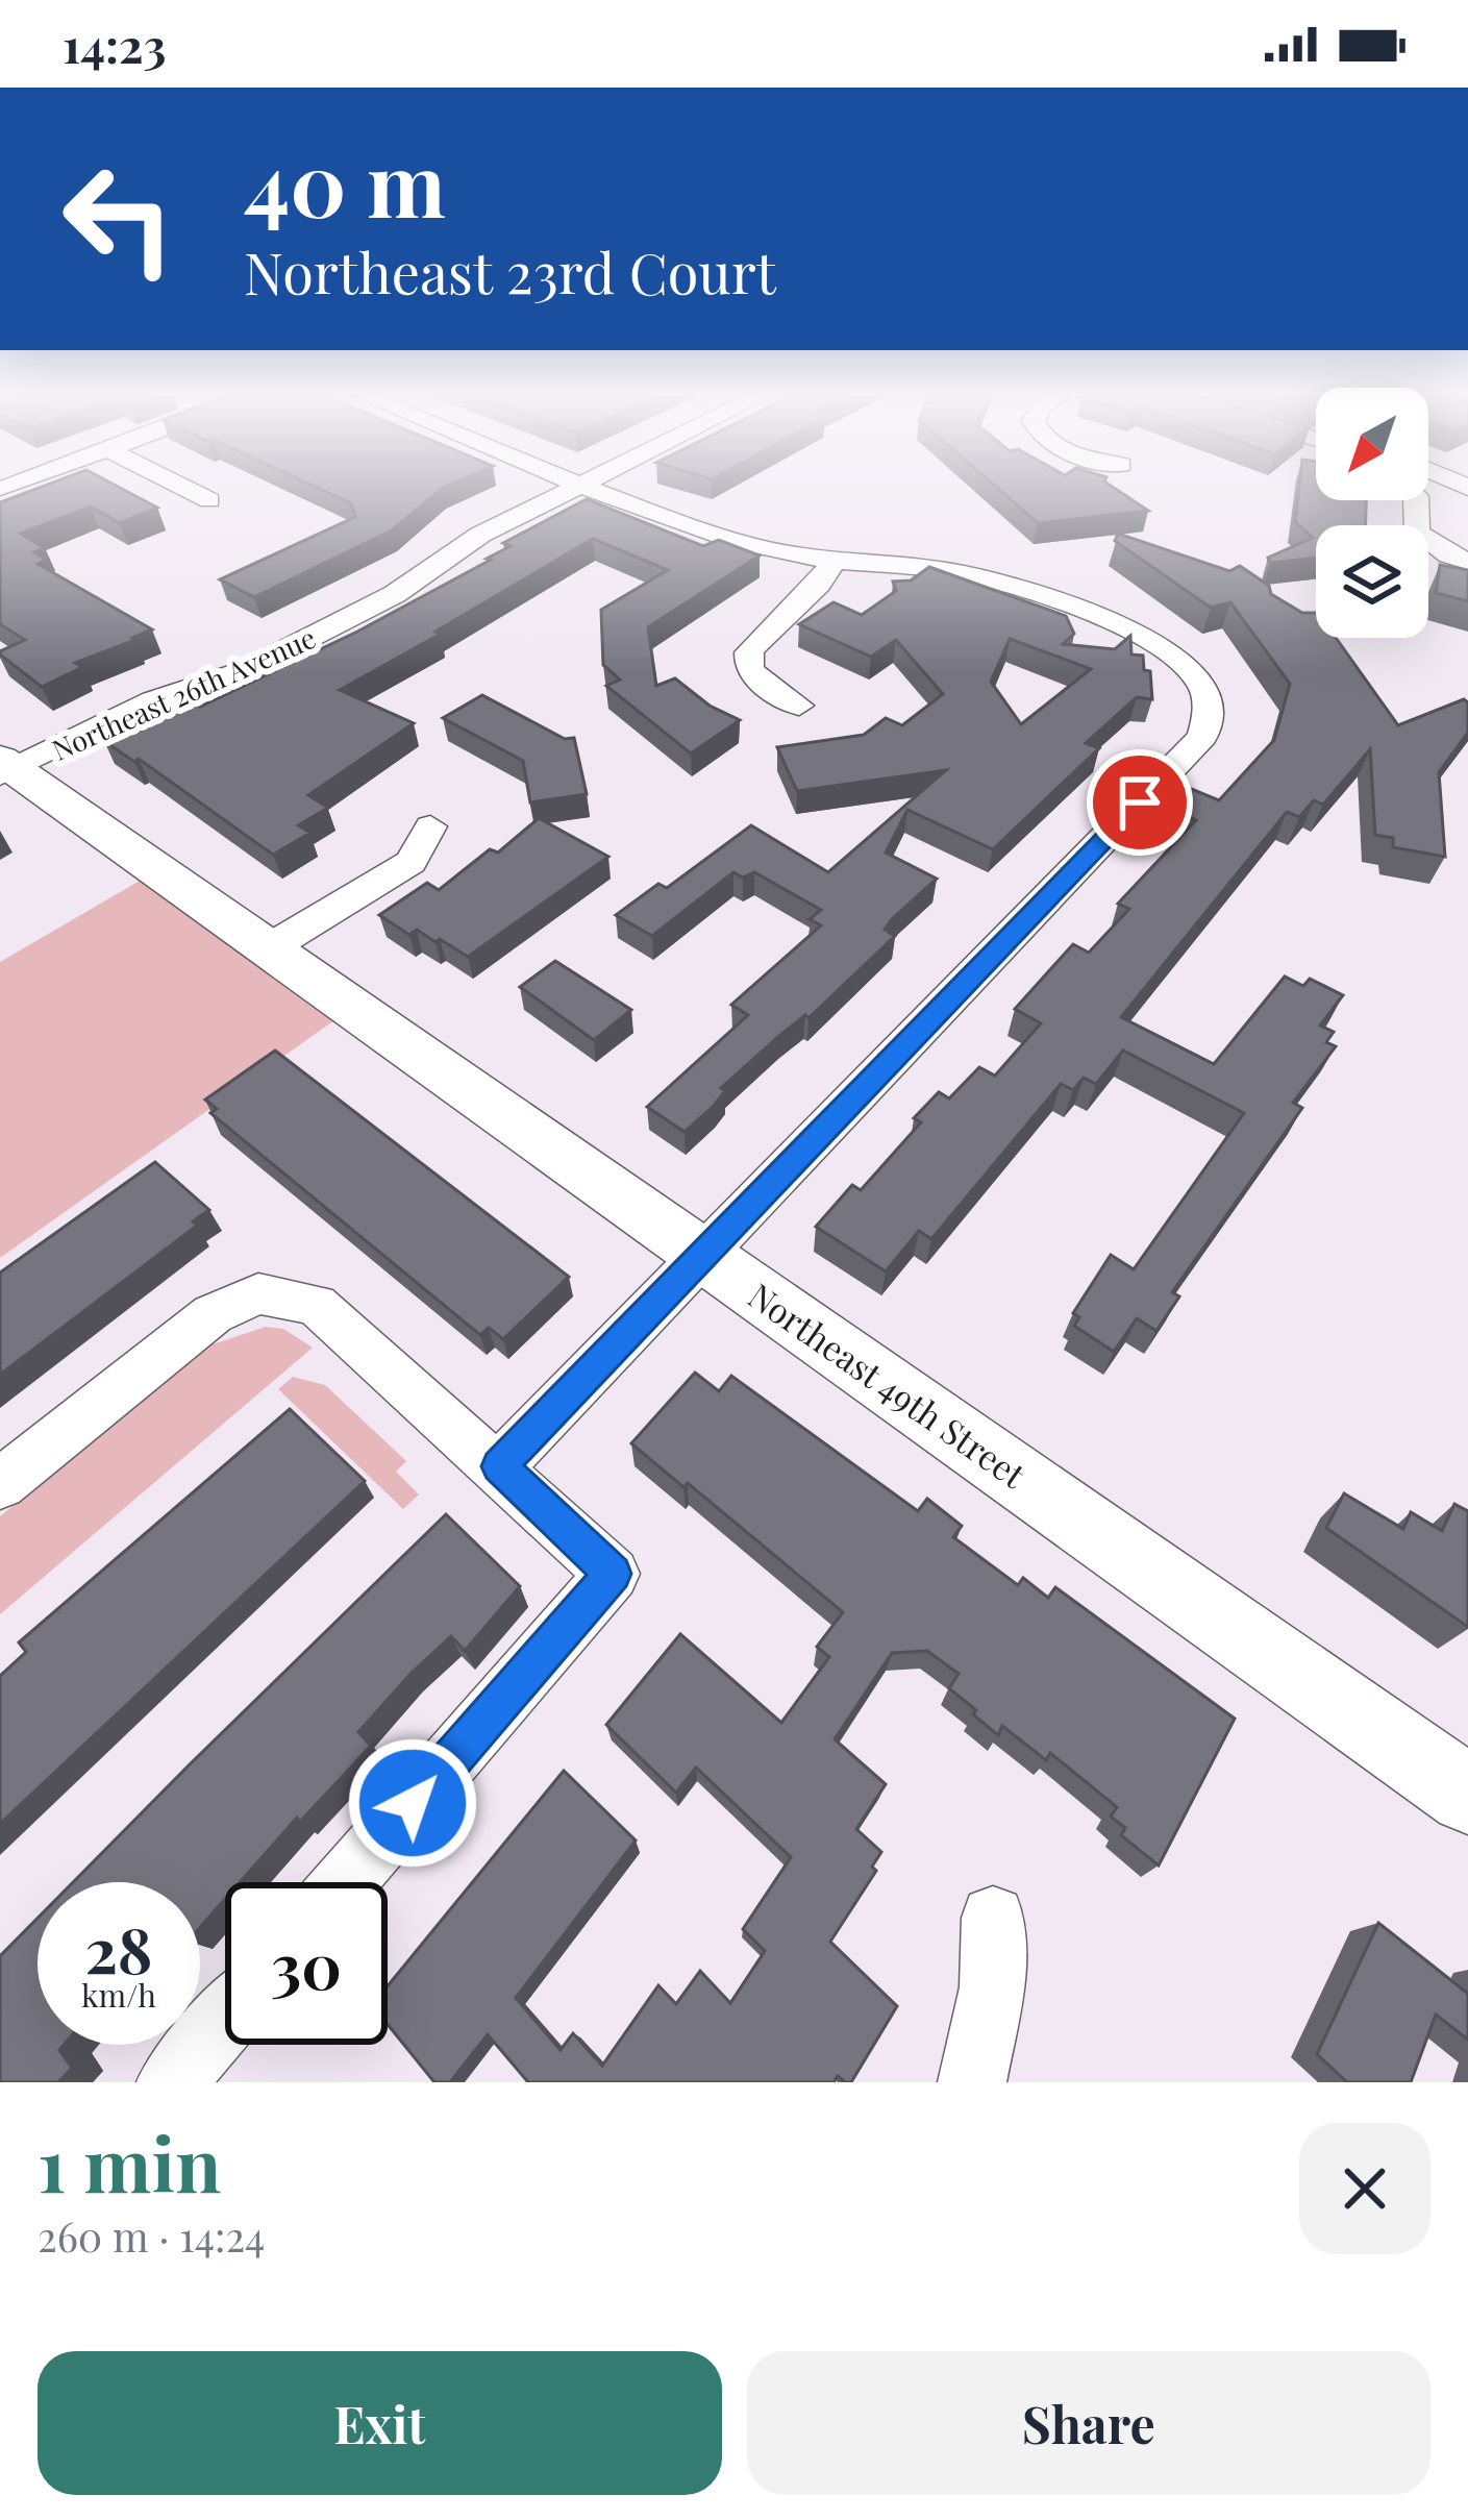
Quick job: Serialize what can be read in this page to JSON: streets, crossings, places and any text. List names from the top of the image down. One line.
{"streets":{"street":["Northeast 26th Avenue","Northeast 49th Street"]},"crossings":[["Northeast 26th Avenue","Northeast 49th Street"]],"north":"bottom left","page":{"status":"14:23","turn":["40 m","Northeast 23rd Court"],"speed":"28 km/h","limit":"30","heading":["1 min","260 m · 14:24"],"buttons":["Exit","Share"]}}
